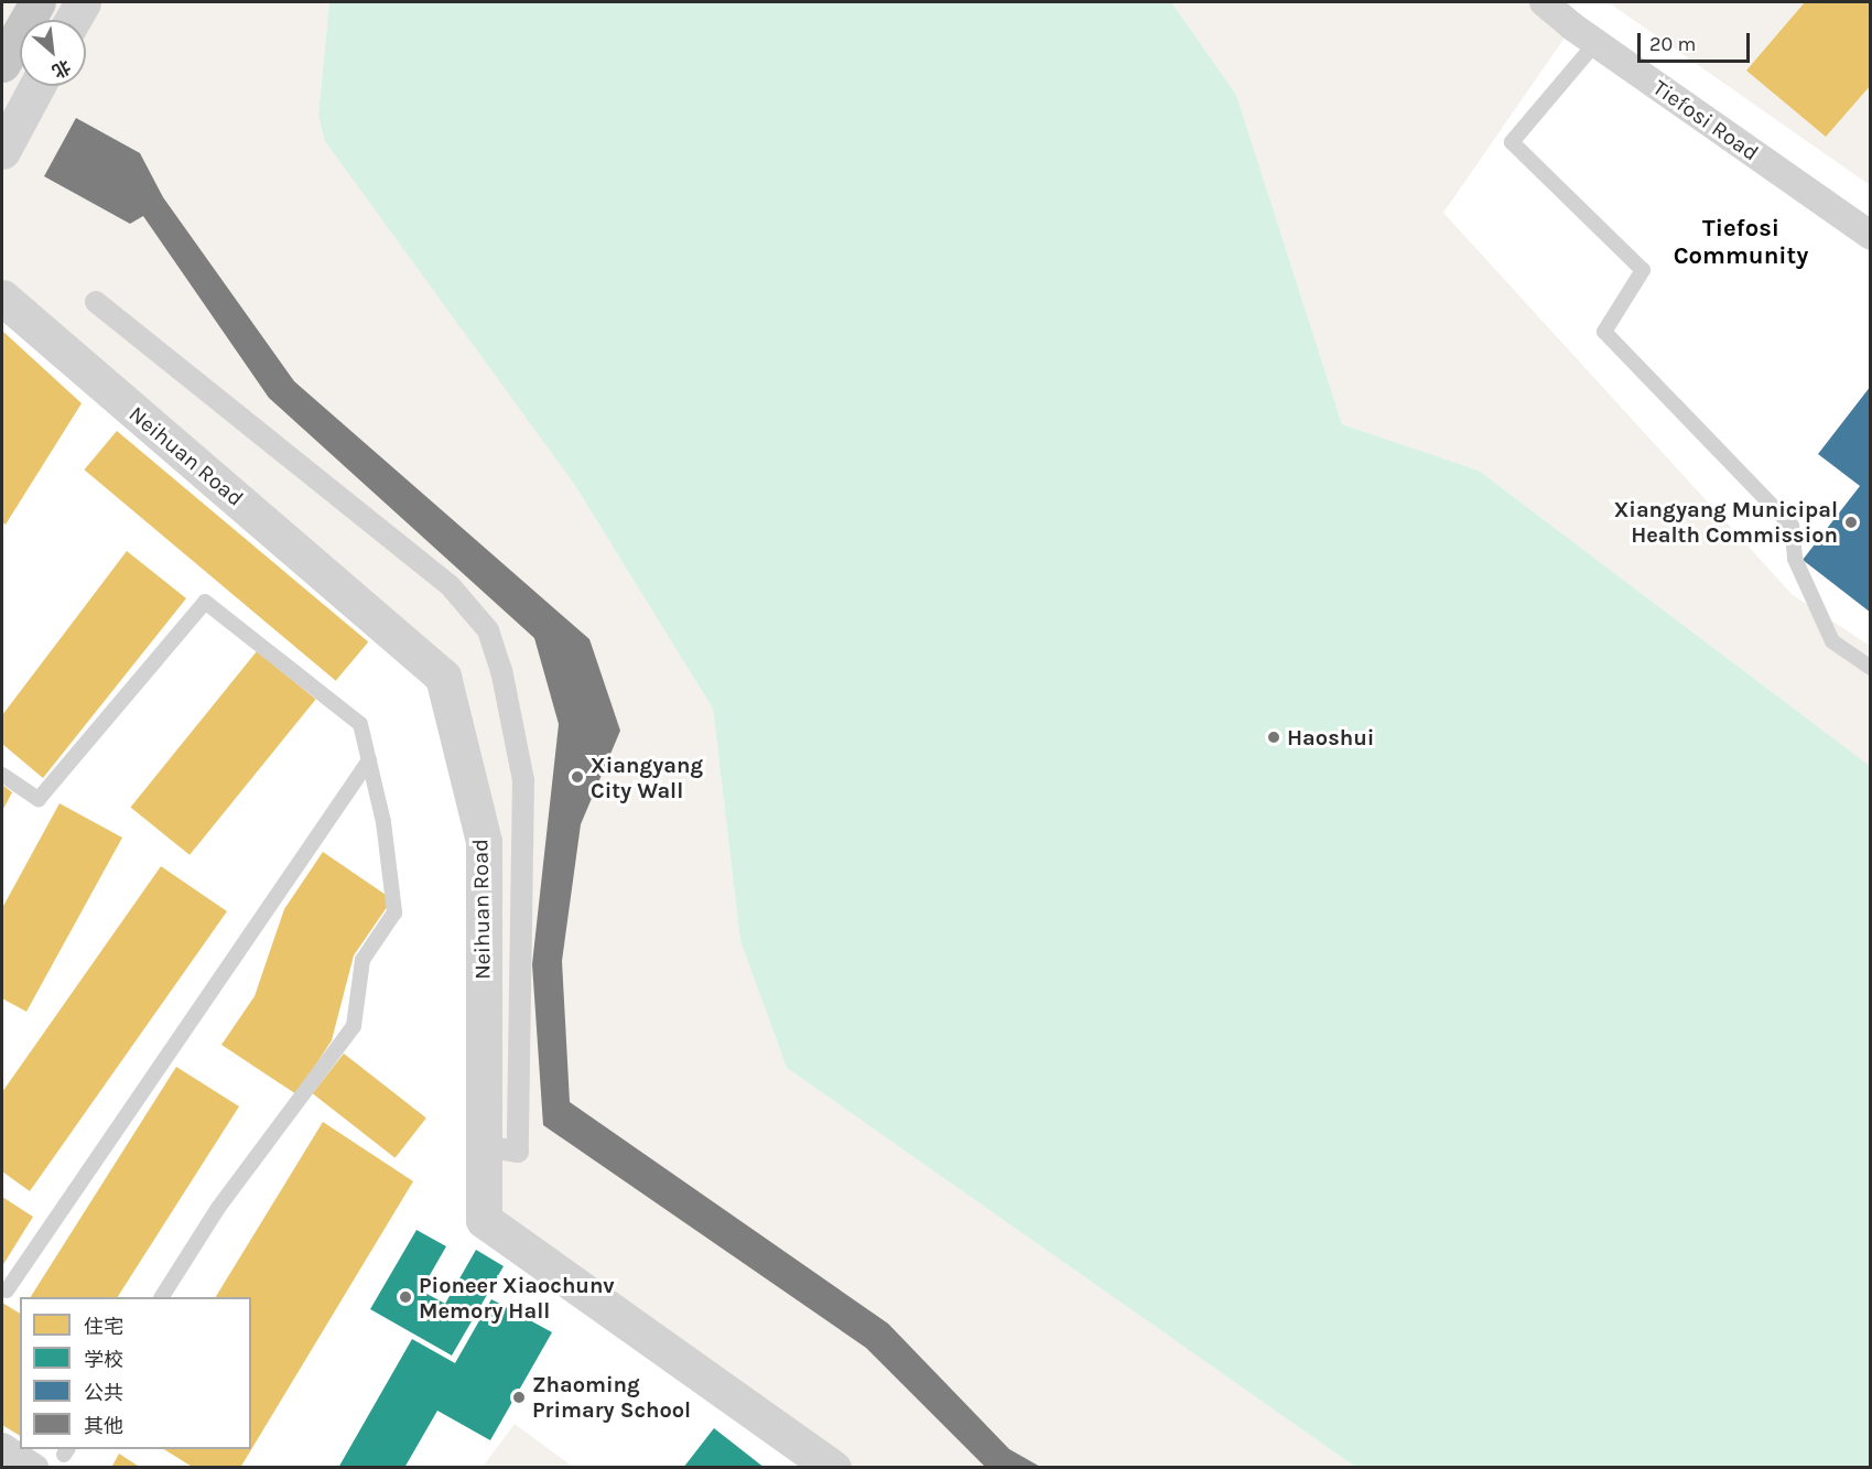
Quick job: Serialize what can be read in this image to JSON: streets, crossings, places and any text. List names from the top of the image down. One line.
{"streets":{"street":["Tiefosi Road","Neihuan Road"]},"districts":["Tiefosi Community"],"places":["Xiangyang Municipal Health Commission","Haoshui","Xiangyang City Wall","Pioneer Xiaochunv Memory Hall","Zhaoming Primary School"],"legend":["住宅","学校","公共","其他"],"scale_bar":"20 m","north":"bottom right"}
